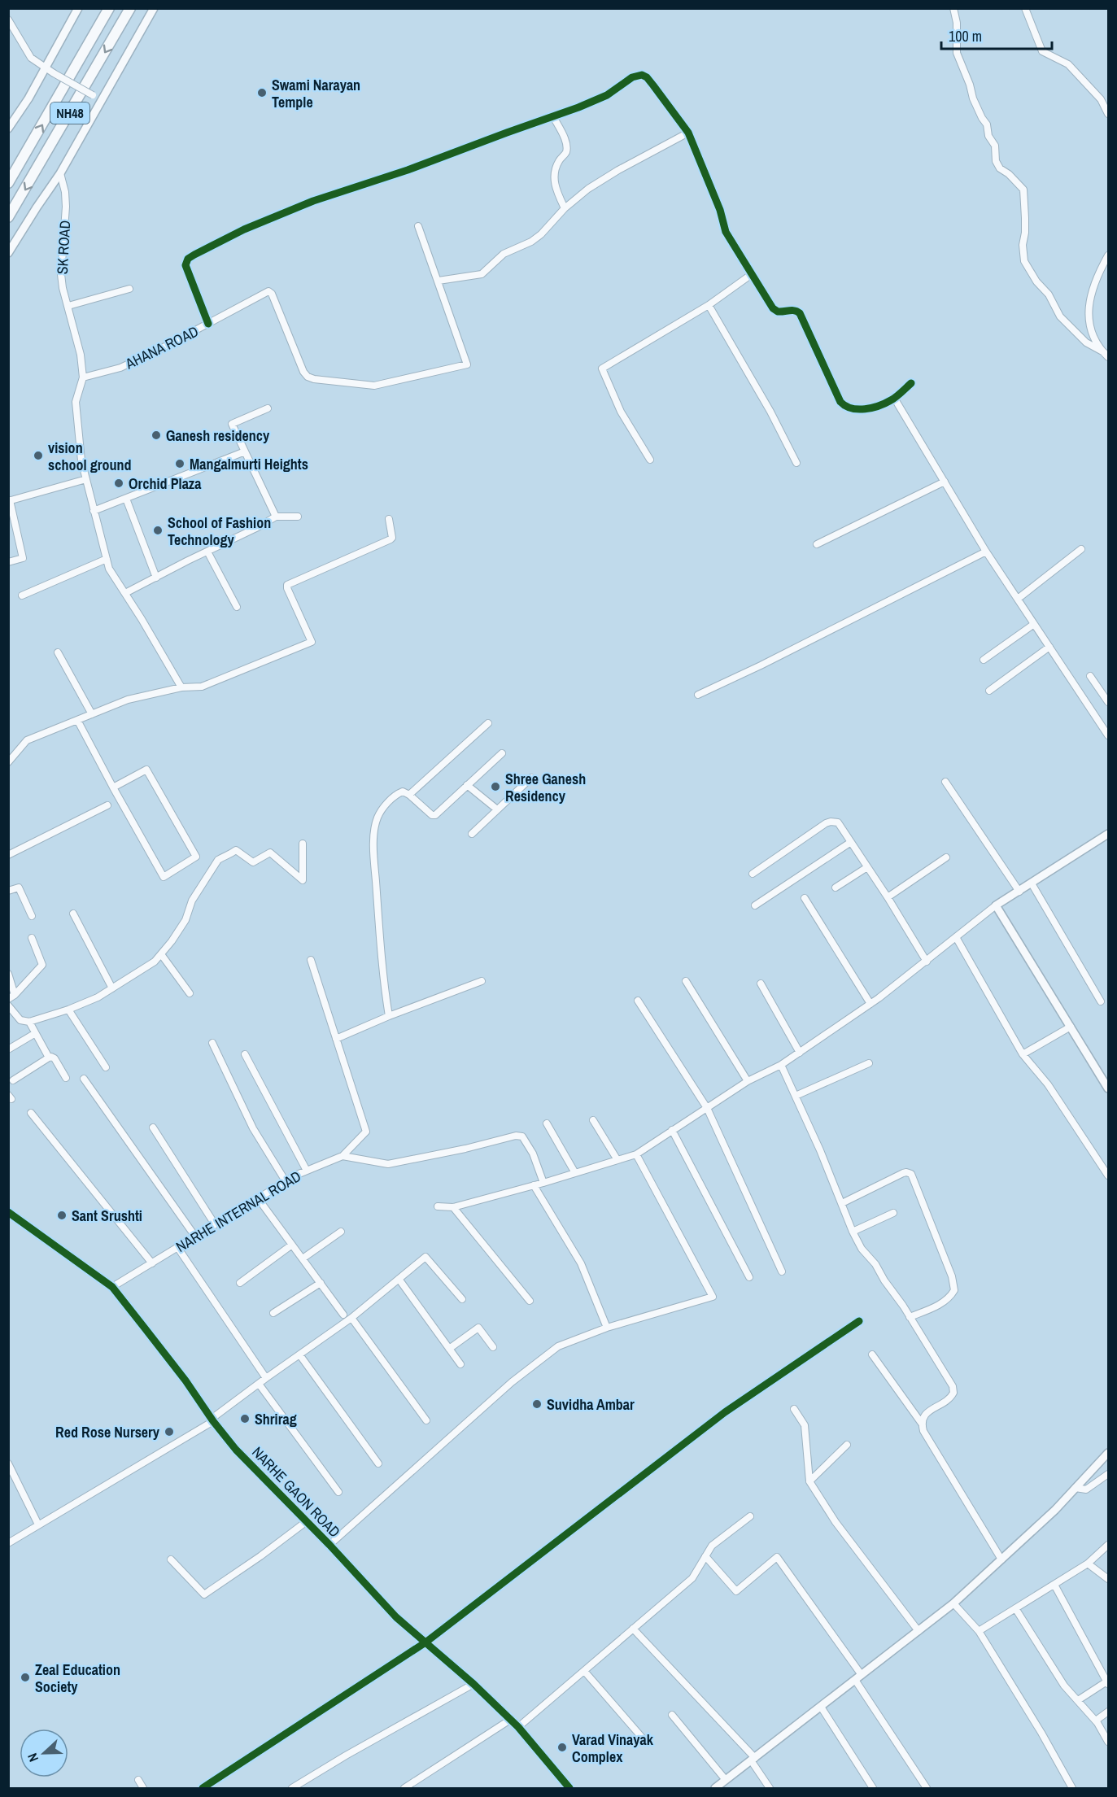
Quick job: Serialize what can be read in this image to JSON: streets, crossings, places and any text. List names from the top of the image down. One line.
{"streets":{"highway":["NH48"],"street":["SK ROAD","AHANA ROAD","NARHE INTERNAL ROAD","NARHE GAON ROAD"]},"crossings":[["SK ROAD","AHANA ROAD"],["NARHE INTERNAL ROAD","NARHE GAON ROAD"]],"places":["Swami Narayan Temple","Ganesh residency","vision school ground","Mangalmurti Heights","Orchid Plaza","School of Fashion Technology","Shree Ganesh Residency","Sant Srushti","Suvidha Ambar","Shrirag","Red Rose Nursery","Zeal Education Society","Varad Vinayak Complex"],"scale_bar":"100 m","north":"left"}
